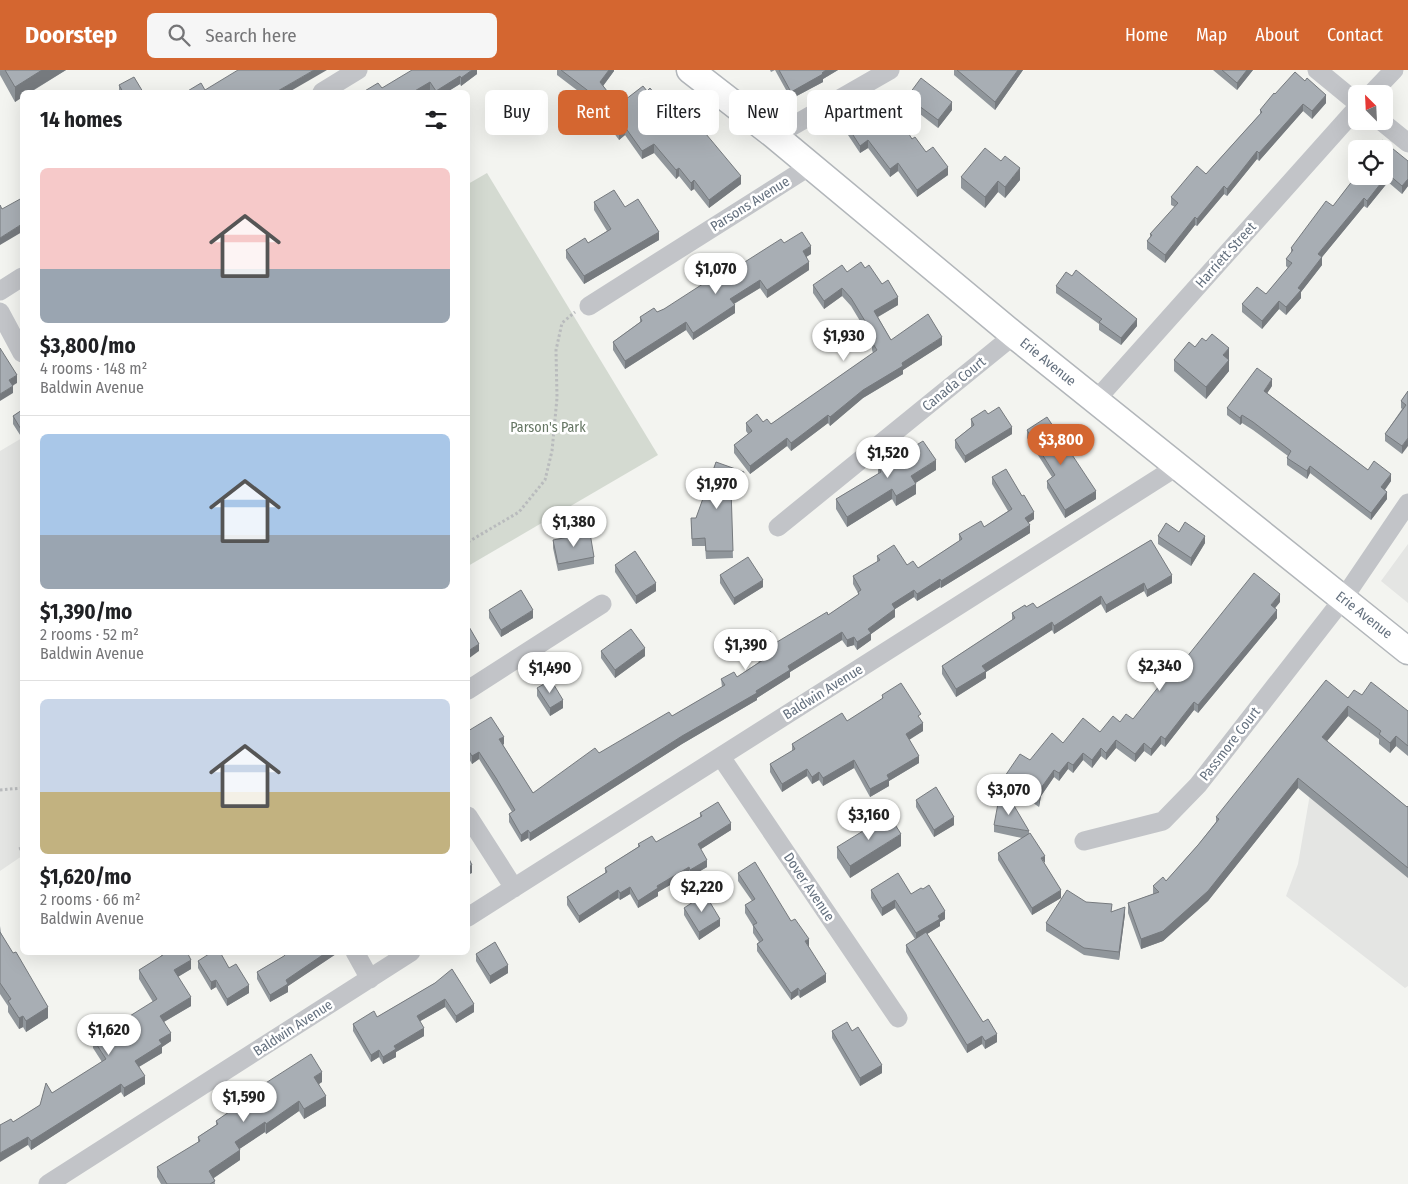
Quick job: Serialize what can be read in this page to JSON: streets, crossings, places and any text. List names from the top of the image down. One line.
{"streets":{"main road":["Erie Avenue"],"street":["Parsons Avenue","Harriett Street","Canada Court","Baldwin Avenue","Passmore Court","Dover Avenue"]},"crossings":[["Parsons Avenue","Erie Avenue"],["Harriett Street","Erie Avenue"],["Erie Avenue","Canada Court"],["Erie Avenue","Baldwin Avenue"],["Erie Avenue","Passmore Court"],["Baldwin Avenue","Dover Avenue"]],"parks":["Parson's Park"],"north":"top left","page":{"header":"Doorstep","search":"Search here","nav":["Home","Map","About","Contact"],"chip":["Buy","Rent","Filters","New","Apartment"],"heading":"14 homes","list":[{"name":"$3,800/mo","note":"4 rooms · 148 m² · Baldwin Avenue"},{"name":"$1,390/mo","note":"2 rooms · 52 m² · Baldwin Avenue"},{"name":"$1,620/mo","note":"2 rooms · 66 m² · Baldwin Avenue"}],"price":["$1,070","$1,930","$3,800","$1,520","$1,970","$1,380","$1,390","$2,340","$1,490","$3,070","$3,160","$2,220","$1,620","$1,590"]}}
